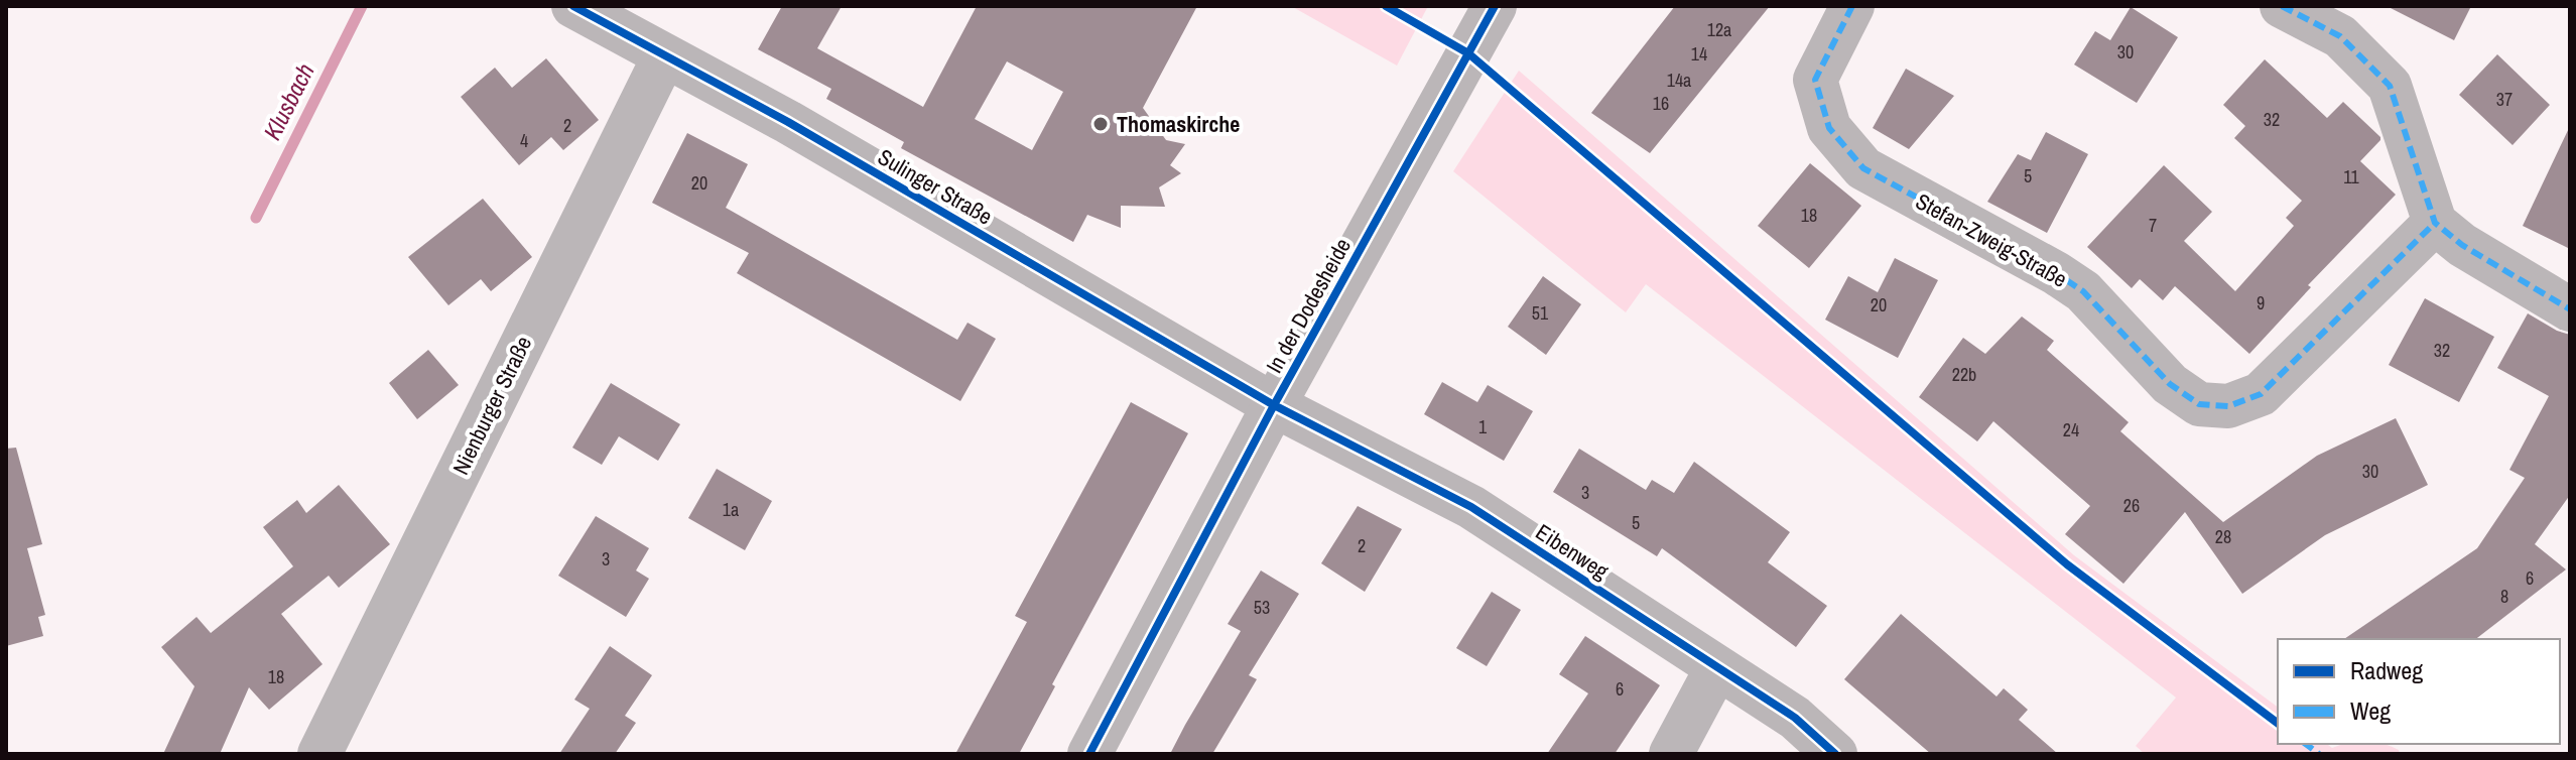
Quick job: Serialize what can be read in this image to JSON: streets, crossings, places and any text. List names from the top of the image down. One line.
{"streets":{"street":["Sulinger Straße","Stefan-Zweig-Straße","In der Dodesheide","Nienburger Straße","Eibenweg"]},"crossings":[["Sulinger Straße","In der Dodesheide"],["Sulinger Straße","Nienburger Straße"],["Sulinger Straße","Eibenweg"],["In der Dodesheide","Eibenweg"]],"water":["Klusbach"],"places":["Thomaskirche"],"house_numbers":["12a","30","14","14a","37","16","32","2","4","5","11","20","18","7","9","20","51","32","22b","1","24","30","3","26","1a","5","28","2","3","6","8","53","18","6"],"legend":["Radweg","Weg"]}
